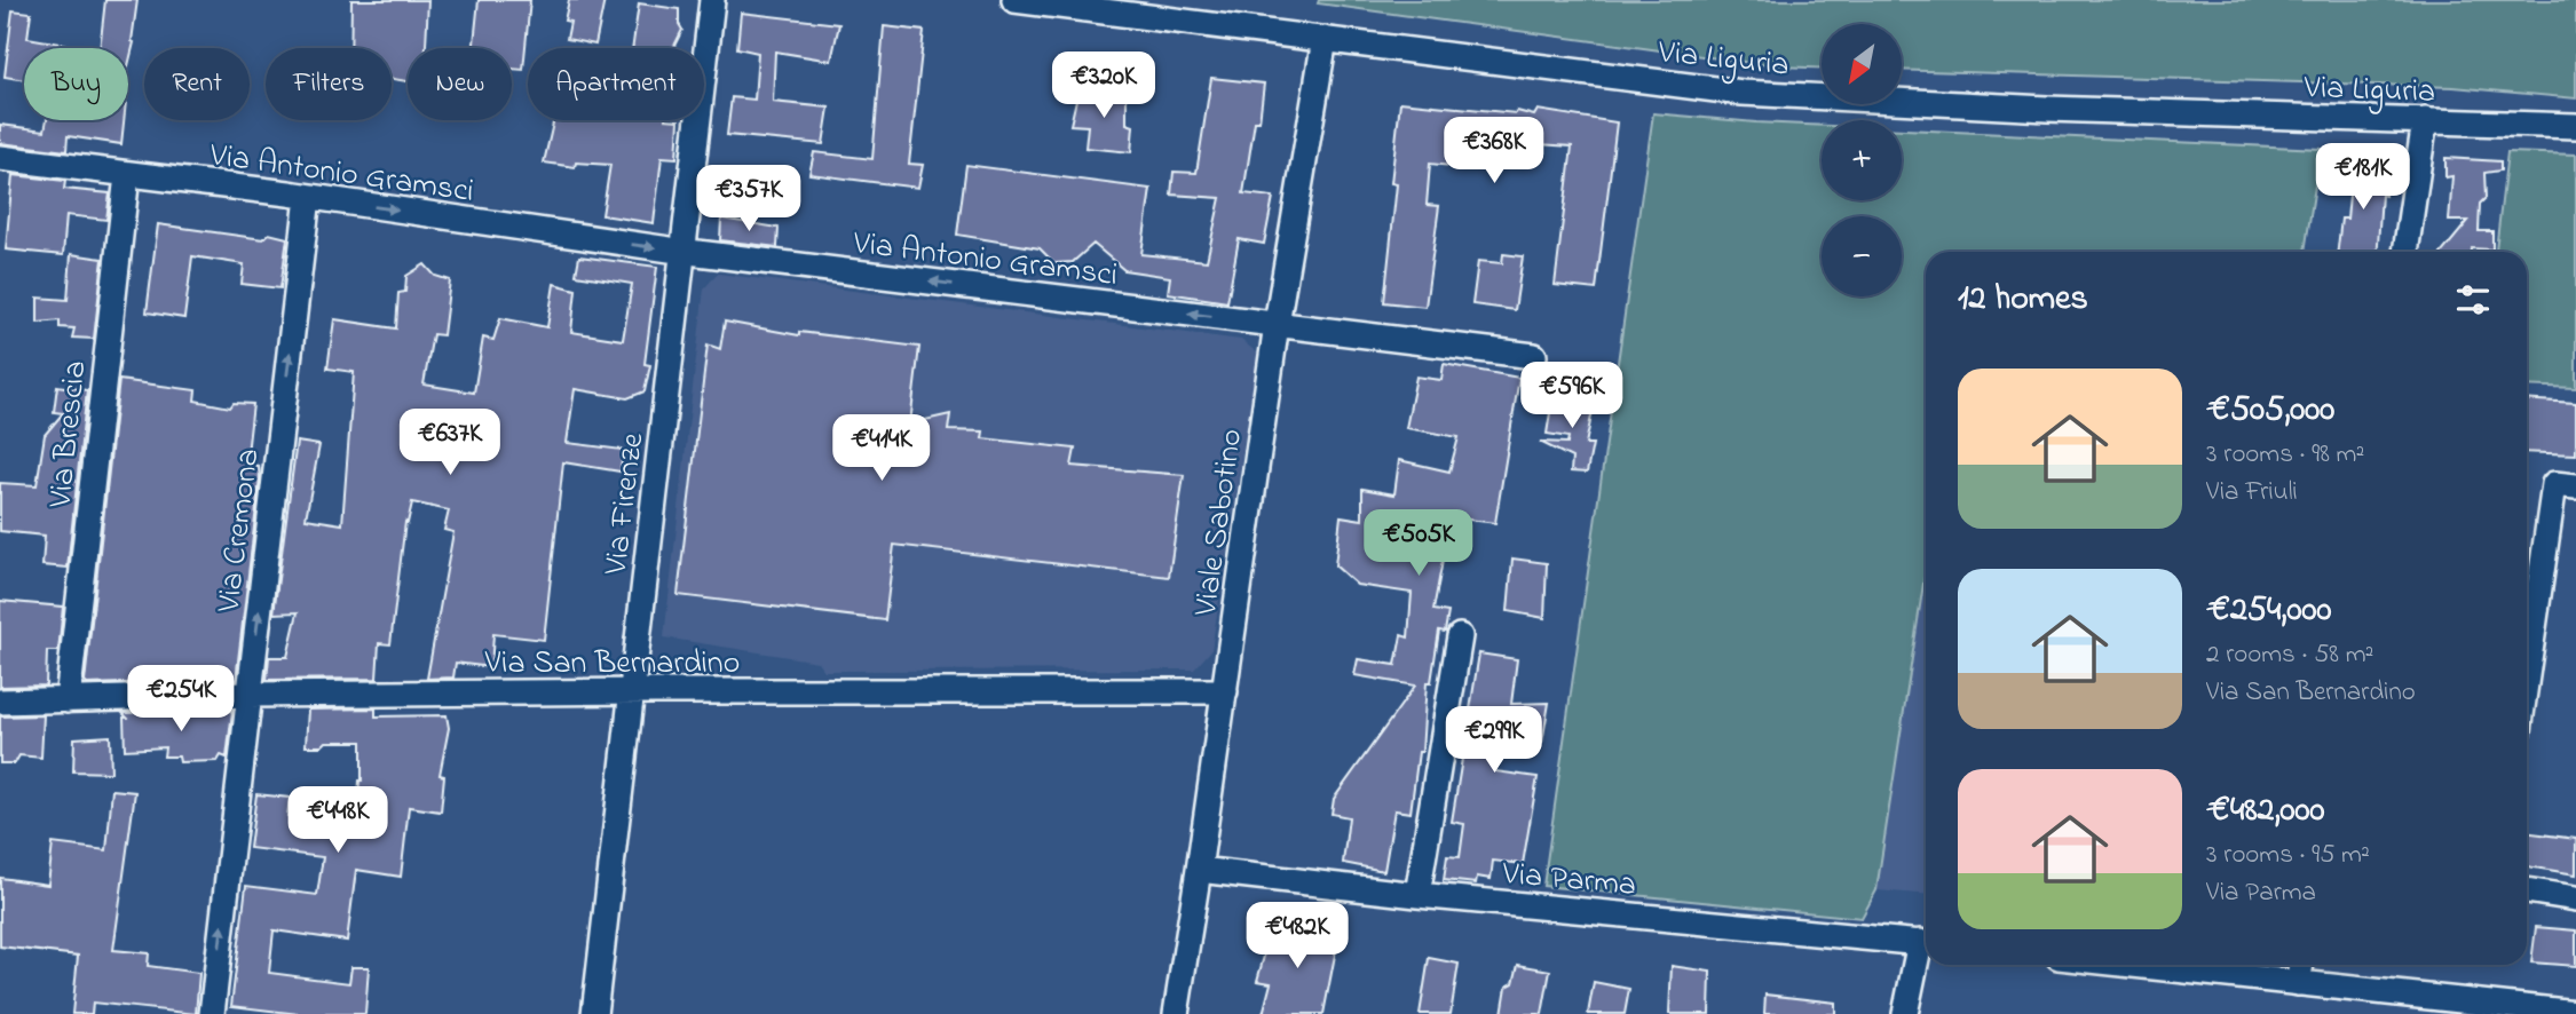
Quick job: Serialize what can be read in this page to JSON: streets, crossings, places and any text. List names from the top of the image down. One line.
{"streets":{"street":["Via Liguria","Via Antonio Gramsci","Via Brescia","Via Firenze","Viale Sabotino","Via Cremona","Via San Bernardino","Via Parma"]},"crossings":[["Via Liguria","Viale Sabotino"],["Via Antonio Gramsci","Via Brescia"],["Via Antonio Gramsci","Via Firenze"],["Via Antonio Gramsci","Viale Sabotino"],["Via Antonio Gramsci","Via Cremona"],["Via Brescia","Via San Bernardino"],["Via Firenze","Via San Bernardino"],["Viale Sabotino","Via San Bernardino"],["Viale Sabotino","Via Parma"],["Via Cremona","Via San Bernardino"]],"one_way":["Via Cremona"],"north":"bottom left","page":{"map_buttons":["+","−"],"chip":["Buy","Rent","Filters","New","Apartment"],"price":["€320K","€368K","€181K","€357K","€596K","€637K","€414K","€505K","€254K","€299K","€448K","€482K"],"heading":"12 homes","list":[{"name":"€505,000","note":"3 rooms · 98 m² · Via Friuli"},{"name":"€254,000","note":"2 rooms · 58 m² · Via San Bernardino"},{"name":"€482,000","note":"3 rooms · 95 m² · Via Parma"}]}}
